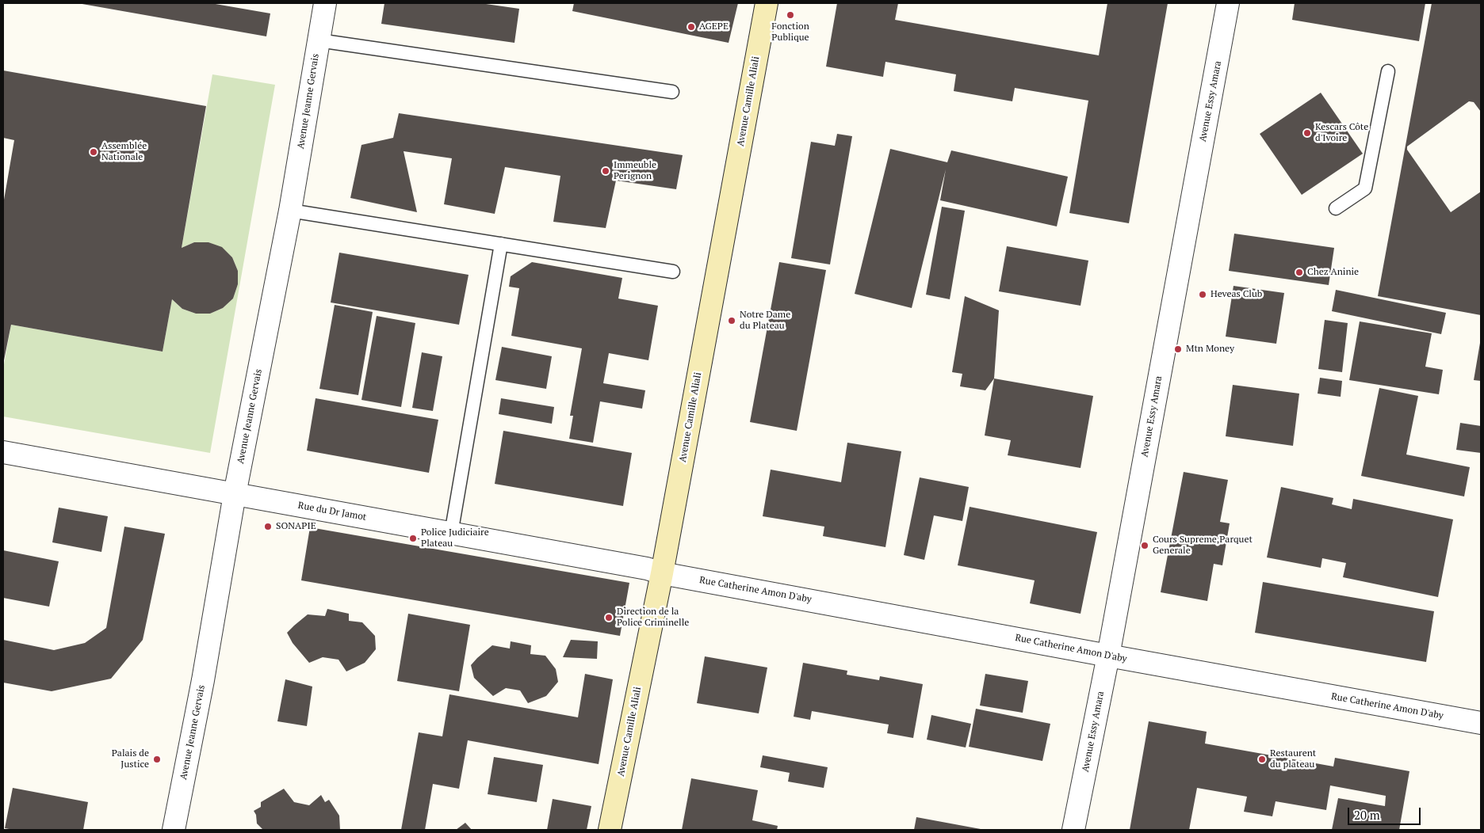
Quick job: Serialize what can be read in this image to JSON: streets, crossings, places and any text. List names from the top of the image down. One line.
{"streets":{"main road":["Avenue Camille Aliali"],"street":["Avenue Jeanne Gervais","Avenue Essy Amara","Rue du Dr Jamot","Rue Catherine Amon D'aby"]},"crossings":[["Avenue Jeanne Gervais","Rue du Dr Jamot"],["Avenue Camille Aliali","Rue du Dr Jamot"],["Avenue Camille Aliali","Rue Catherine Amon D'aby"],["Avenue Essy Amara","Rue Catherine Amon D'aby"],["Rue du Dr Jamot","Rue Catherine Amon D'aby"]],"places":["Fonction Publique","AGEPE","Kescars Côte d'Ivoire","Assemblée Nationale","Immeuble Perignon","Chez Aninie","Heveas Club","Notre Dame du Plateau","Mtn Money","SONAPIE","Police Judiciaire Plateau","Cours Supreme,Parquet Generale","Direction de la Police Criminelle","Palais de Justice","Restaurent du plateau"],"scale_bar":"20 m"}
